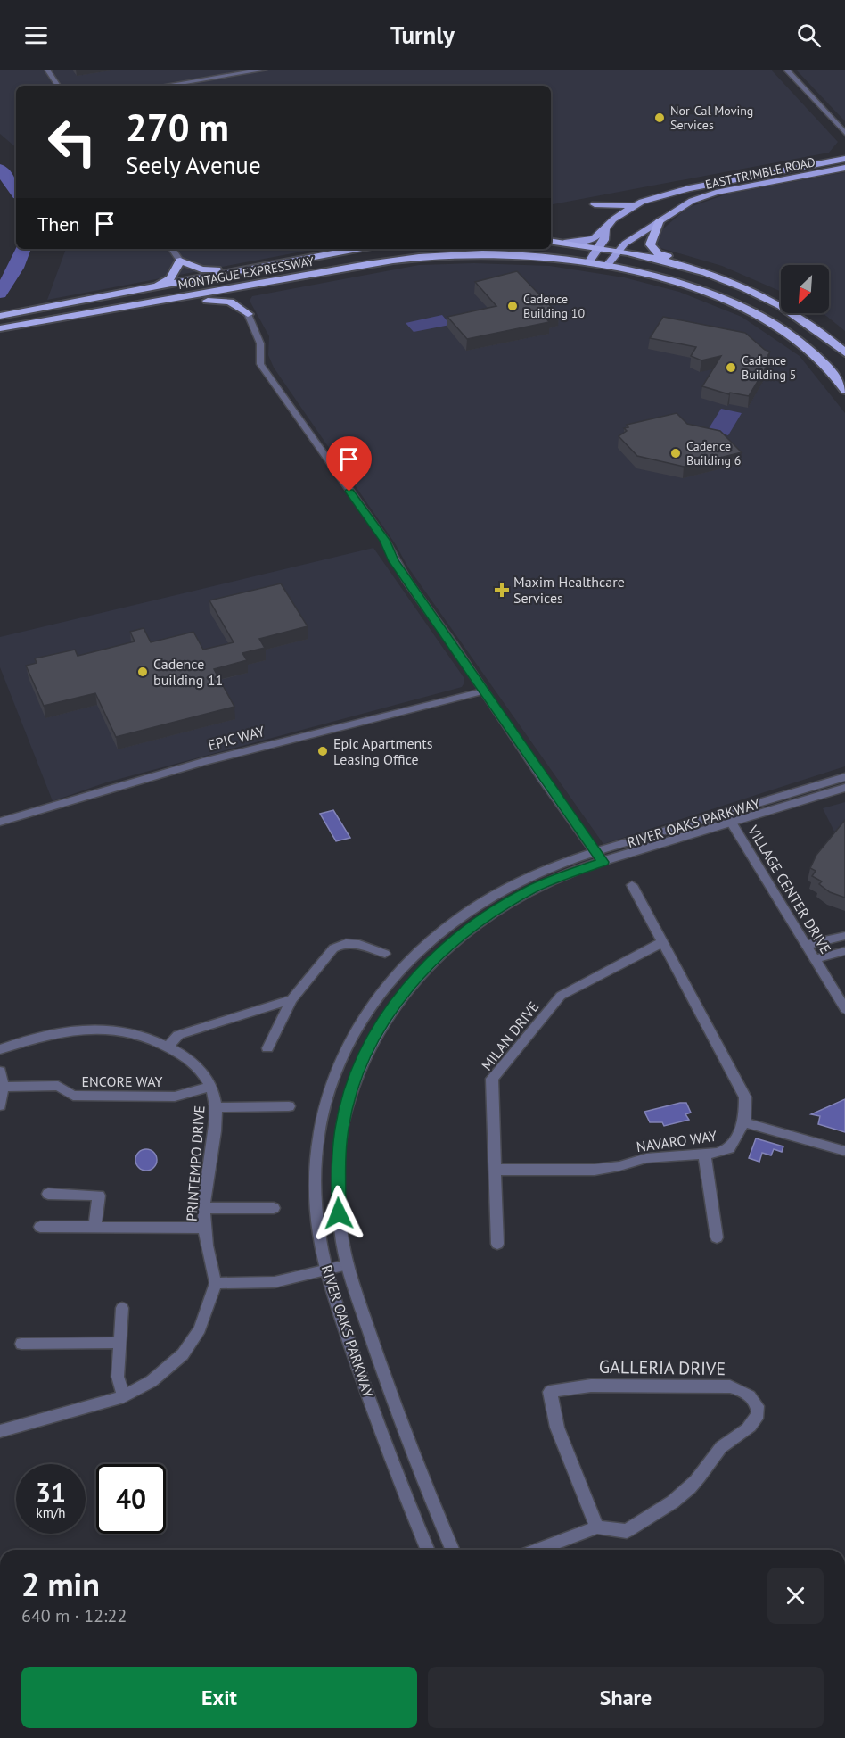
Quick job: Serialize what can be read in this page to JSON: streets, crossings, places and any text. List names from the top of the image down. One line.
{"streets":{"highway":["MONTAGUE EXPRESSWAY"],"main road":["EAST TRIMBLE ROAD"],"street":["EPIC WAY","RIVER OAKS PARKWAY","VILLAGE CENTER DRIVE","MILAN DRIVE","ENCORE WAY","NAVARO WAY","PRINTEMPO DRIVE","GALLERIA DRIVE"]},"crossings":[["EAST TRIMBLE ROAD","MONTAGUE EXPRESSWAY"],["RIVER OAKS PARKWAY","VILLAGE CENTER DRIVE"],["MILAN DRIVE","NAVARO WAY"],["ENCORE WAY","PRINTEMPO DRIVE"]],"places":{"other":["Nor-Cal Moving Services","Cadence Building 10","Cadence Building 5","Cadence Building 6","Cadence building 11","Epic Apartments Leasing Office"],"health":["Maxim Healthcare Services"]},"north":"bottom left","page":{"header":"Turnly","turn":["270 m","Seely Avenue"],"then":"Then","speed":"31 km/h","limit":"40","heading":["2 min","640 m · 12:22"],"buttons":["Exit","Share"]}}
